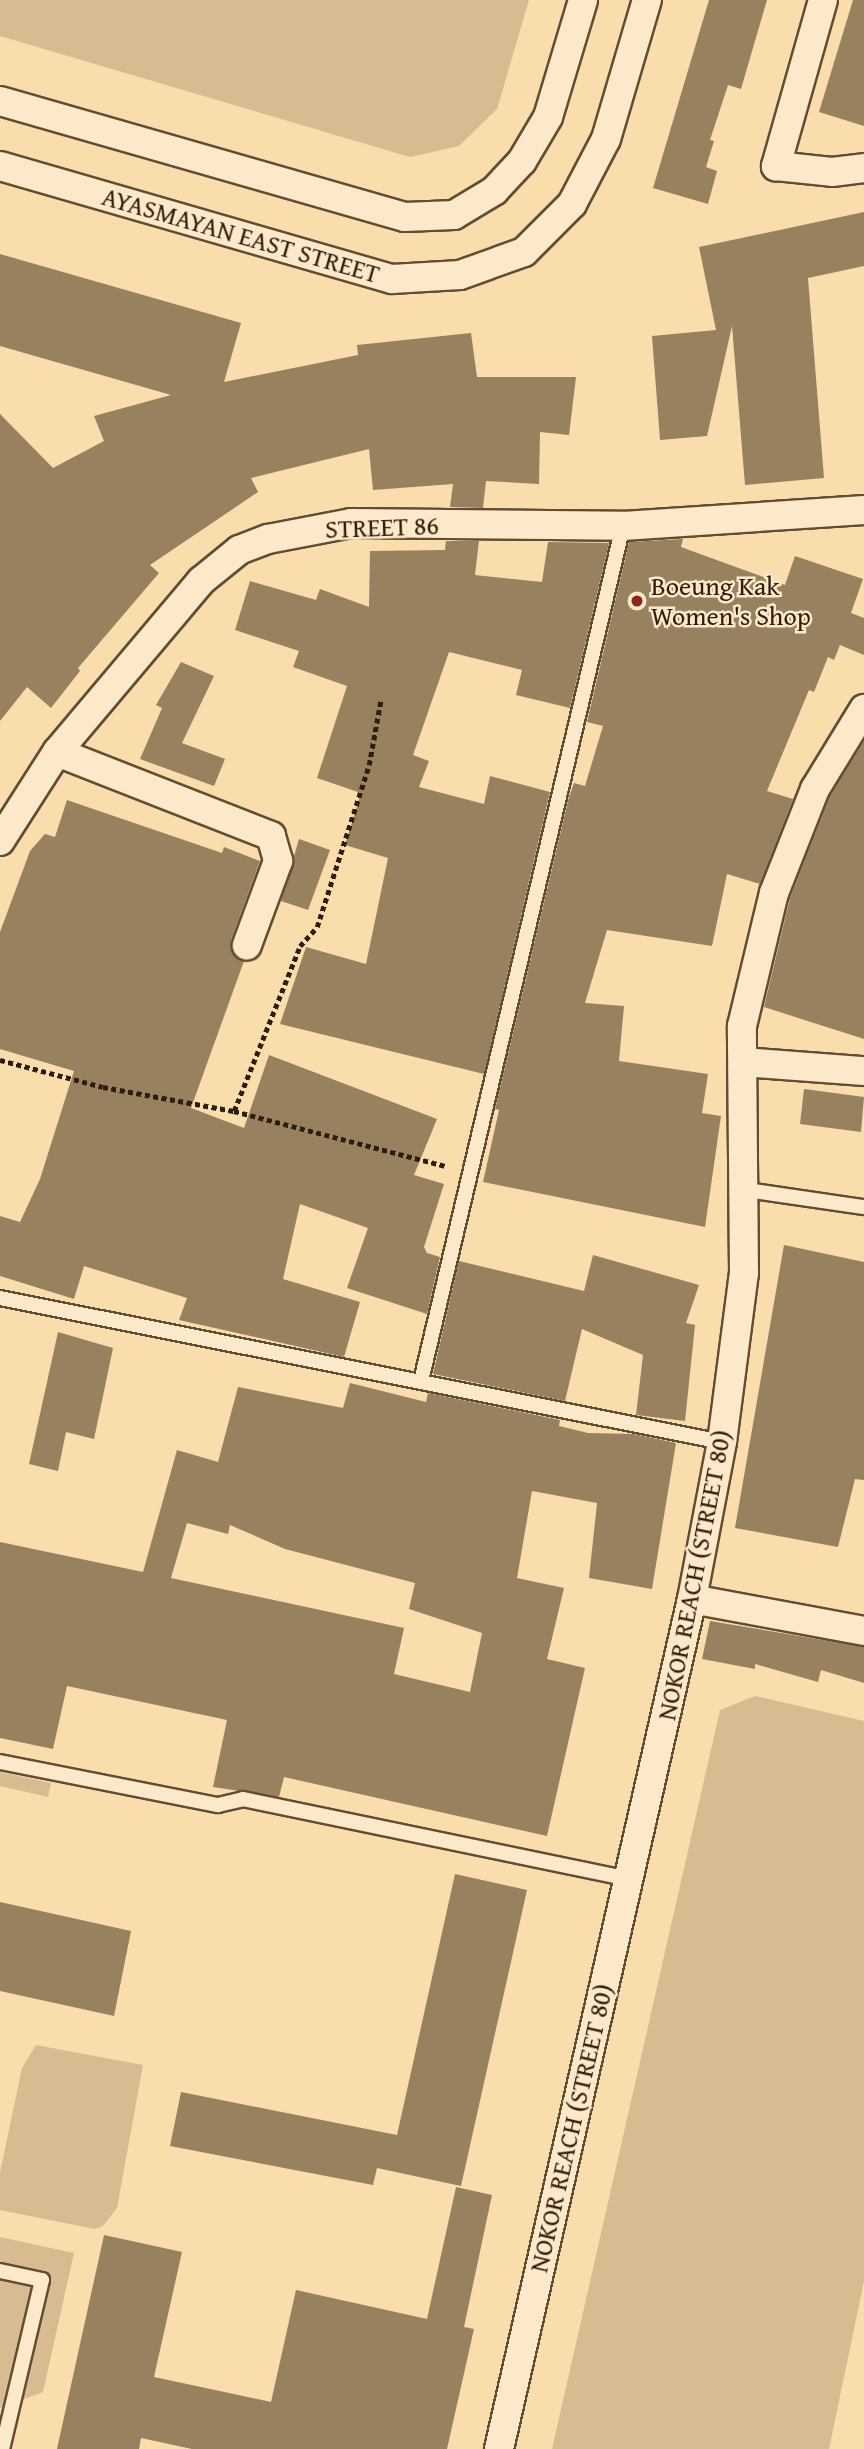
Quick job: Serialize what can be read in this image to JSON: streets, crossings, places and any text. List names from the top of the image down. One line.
{"streets":{"street":["AYASMAYAN EAST STREET","STREET 86","NOKOR REACH (STREET 80)"]},"places":["Boeung Kak Women's Shop"]}
